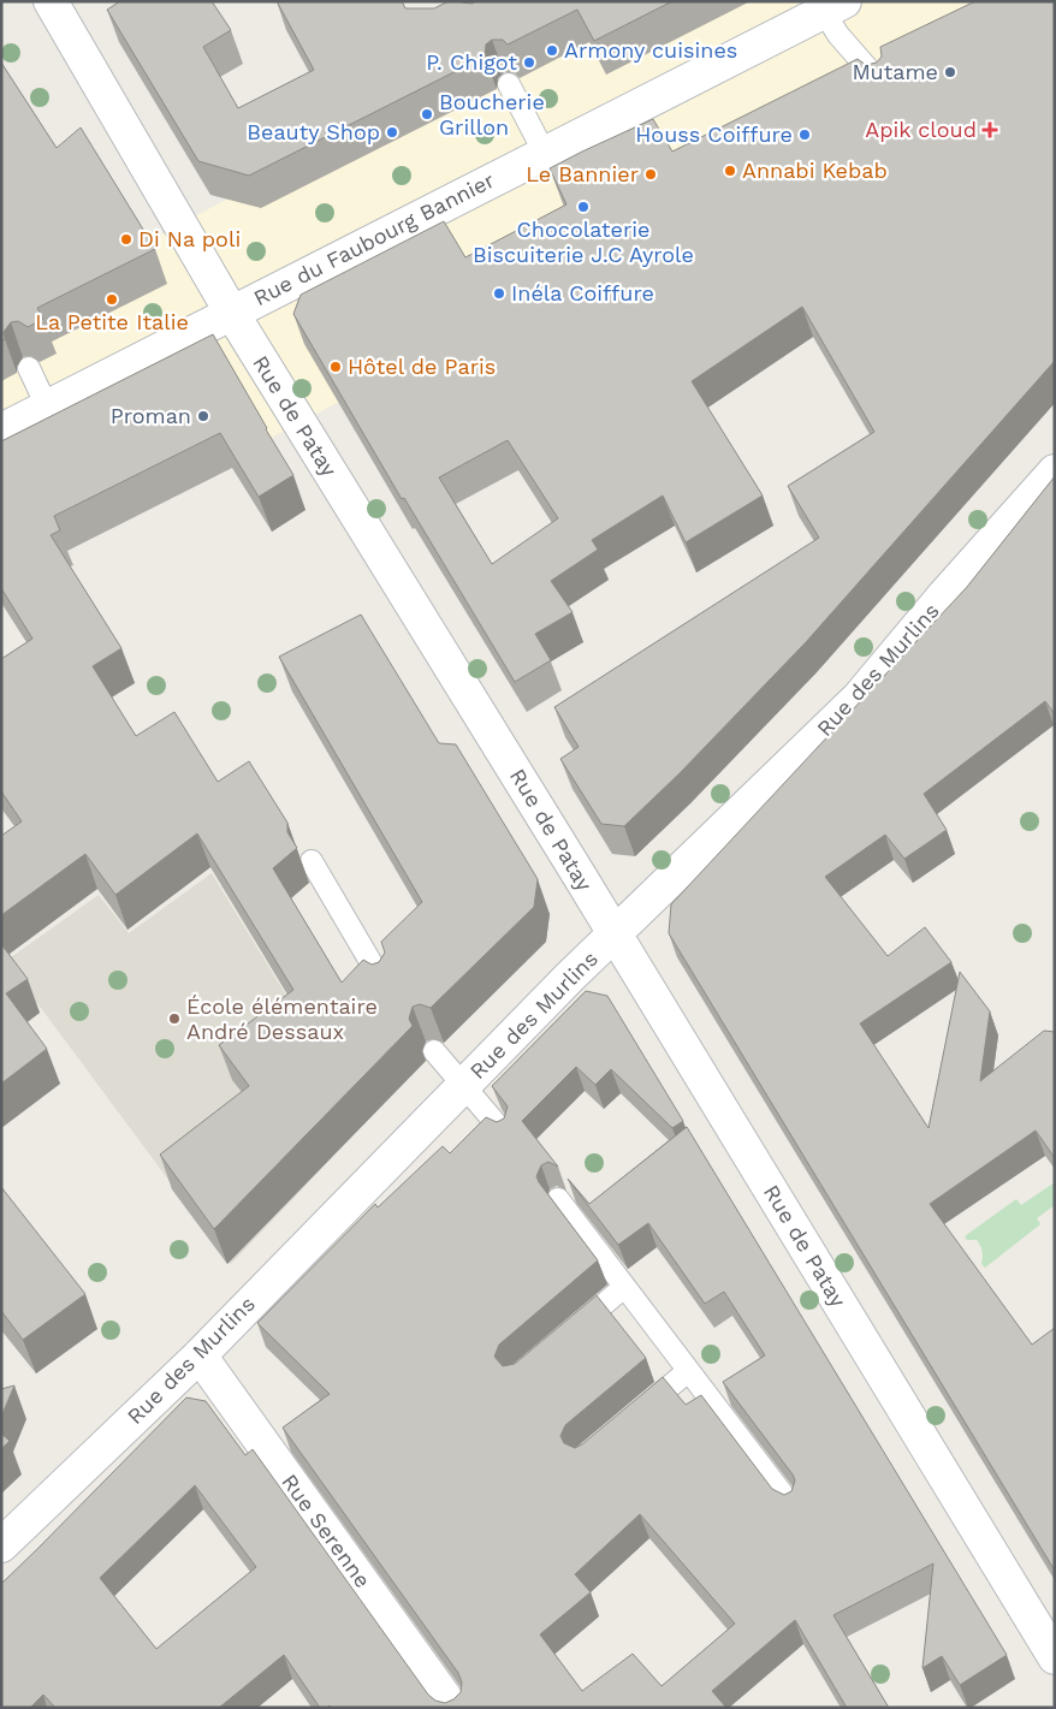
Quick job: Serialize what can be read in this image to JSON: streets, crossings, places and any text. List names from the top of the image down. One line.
{"streets":{"street":["Rue du Faubourg Bannier","Rue de Patay","Rue des Murlins","Rue Serenne"]},"crossings":[["Rue du Faubourg Bannier","Rue de Patay"],["Rue de Patay","Rue des Murlins"],["Rue des Murlins","Rue Serenne"]],"places":{"other":["Armony cuisines","P. Chigot","Mutame","Boucherie Grillon","Beauty Shop","Houss Coiffure","Annabi Kebab","Le Bannier","Chocolaterie Biscuiterie J.C Ayrole","Di Na poli","Inéla Coiffure","La Petite Italie","Hôtel de Paris","Proman","École élémentaire André Dessaux"],"health":["Apik cloud"]}}
